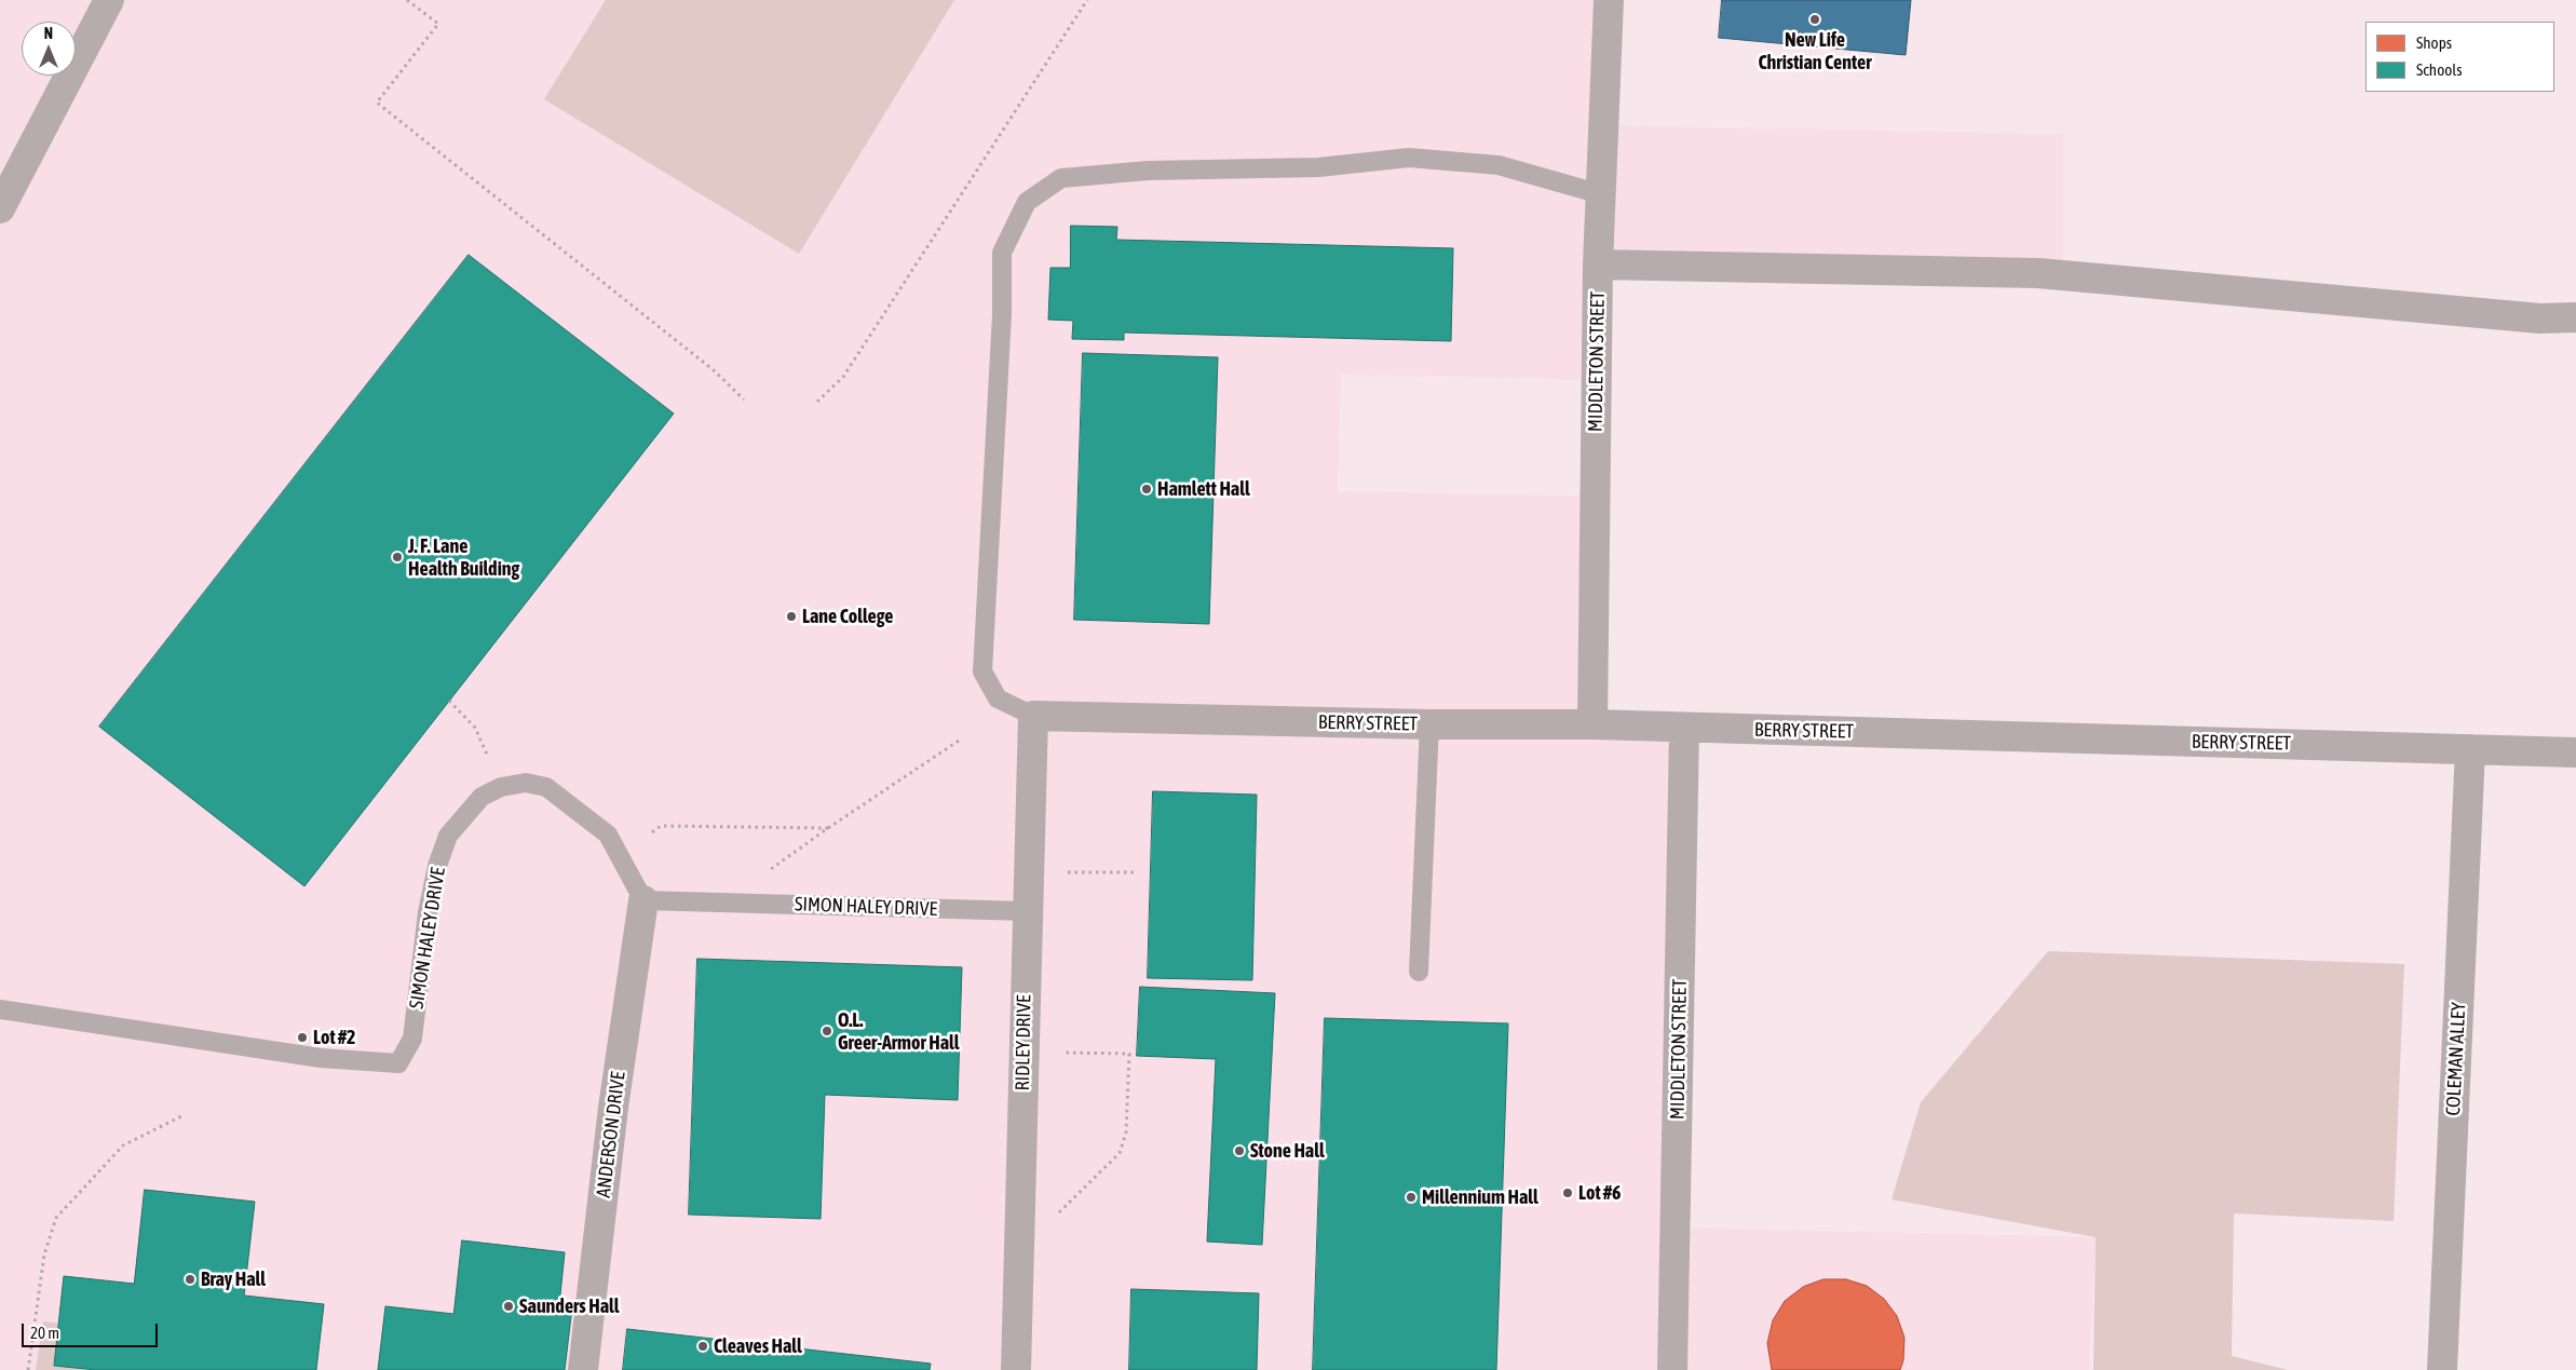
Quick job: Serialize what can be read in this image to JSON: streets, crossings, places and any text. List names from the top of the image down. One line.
{"streets":{"street":["MIDDLETON STREET","BERRY STREET","RIDLEY DRIVE","COLEMAN ALLEY","ANDERSON DRIVE"],"lane":["SIMON HALEY DRIVE"]},"crossings":[["MIDDLETON STREET","BERRY STREET"],["BERRY STREET","RIDLEY DRIVE"],["BERRY STREET","COLEMAN ALLEY"],["SIMON HALEY DRIVE","RIDLEY DRIVE"],["SIMON HALEY DRIVE","ANDERSON DRIVE"]],"places":["New Life Christian Center","Hamlett Hall","J. F. Lane Health Building","Lane College","O.L. Greer-Armor Hall","Lot #2","Stone Hall","Lot #6","Millennium Hall","Bray Hall","Saunders Hall","Cleaves Hall"],"legend":["Shops","Schools"],"scale_bar":"20 m","north":"top"}
